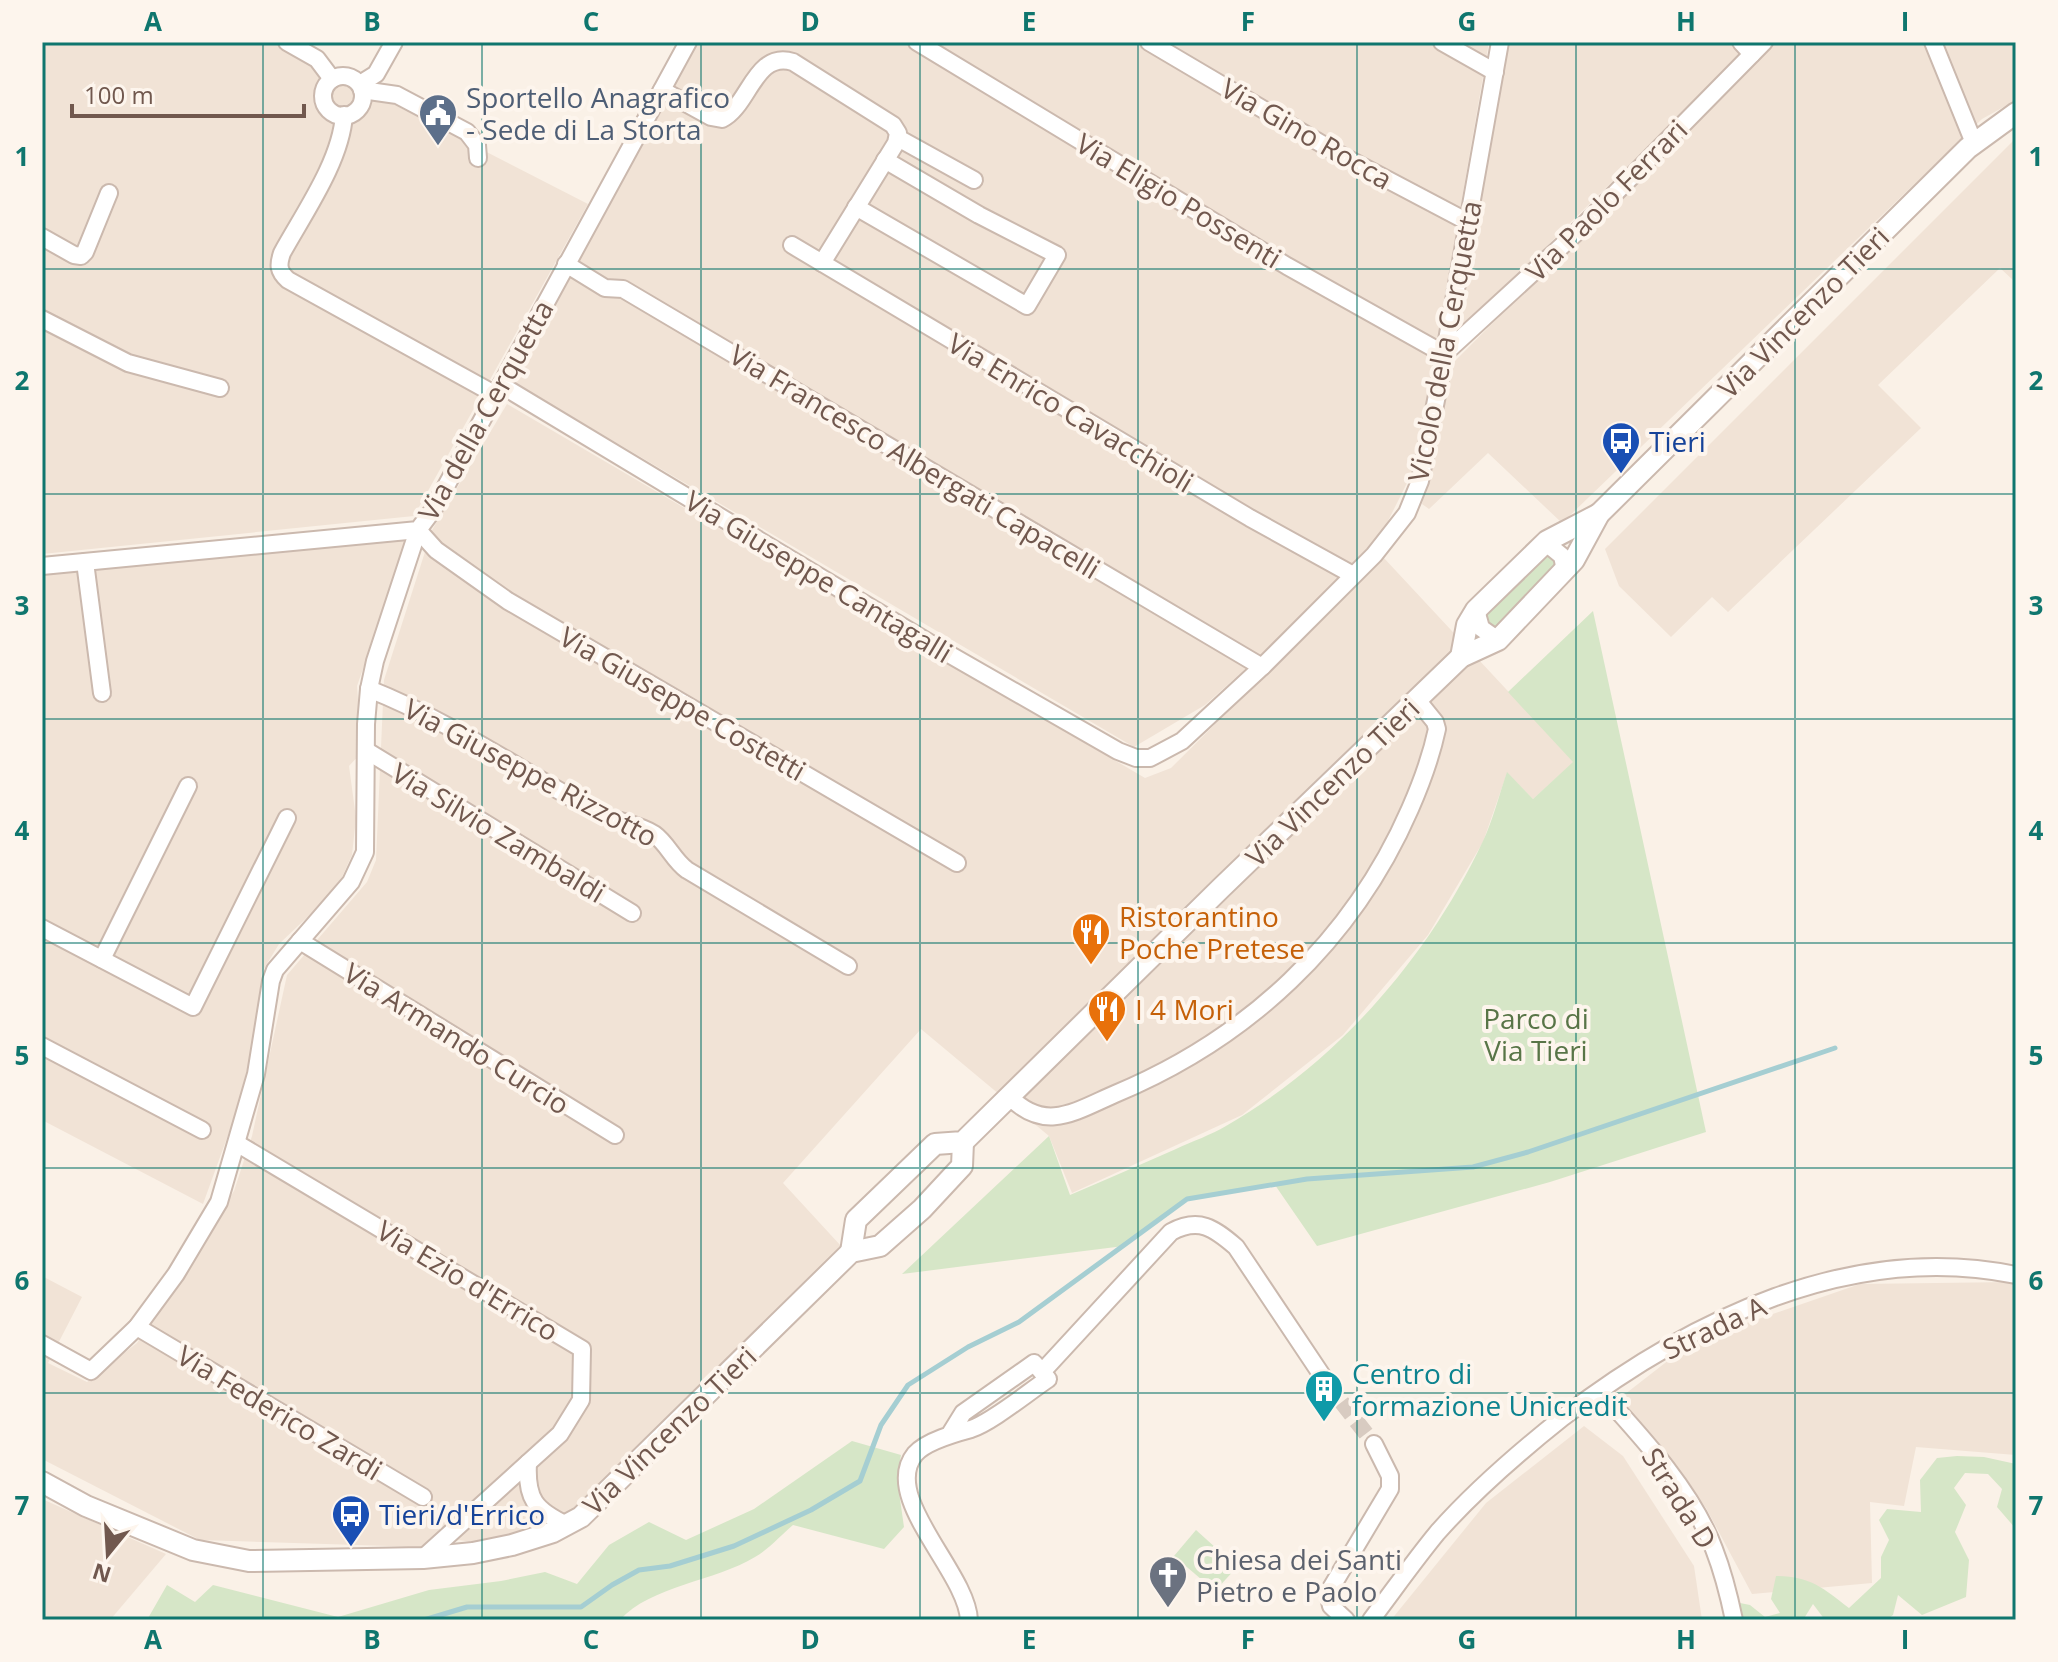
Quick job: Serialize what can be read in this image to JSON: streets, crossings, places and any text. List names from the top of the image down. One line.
{"streets":{"street":["Via Gino Rocca","Via Eligio Possenti","Via Paolo Ferrari","Via Vincenzo Tieri","Vicolo della Cerquetta","Via della Cerquetta","Via Enrico Cavacchioli","Via Francesco Albergati Capacelli","Via Giuseppe Cantagalli","Via Giuseppe Costetti","Via Giuseppe Rizzotto","Via Silvio Zambaldi","Via Armando Curcio","Via Ezio d'Errico","Strada A","Via Federico Zardi","Strada D"]},"crossings":[["Via Gino Rocca","Vicolo della Cerquetta"],["Via Eligio Possenti","Via Paolo Ferrari"],["Via Eligio Possenti","Vicolo della Cerquetta"],["Via Paolo Ferrari","Vicolo della Cerquetta"],["Via Vincenzo Tieri","Via Ezio d'Errico"],["Vicolo della Cerquetta","Via Enrico Cavacchioli"],["Vicolo della Cerquetta","Via Francesco Albergati Capacelli"],["Vicolo della Cerquetta","Via Giuseppe Cantagalli"],["Via della Cerquetta","Via Francesco Albergati Capacelli"],["Via della Cerquetta","Via Giuseppe Cantagalli"],["Via della Cerquetta","Via Giuseppe Costetti"],["Strada A","Strada D"]],"parks":["Parco di Via Tieri"],"places":{"public building":["Sportello Anagrafico - Sede di La Storta"],"bus stop":["Tieri","Tieri/d'Errico"],"restaurant":["Ristorantino Poche Pretese","I 4 Mori"],"building":["Centro di formazione Unicredit"],"church":["Chiesa dei Santi Pietro e Paolo"]},"scale_bar":"100 m","north":"bottom","grid":{"columns":["A","B","C","D","E","F","G","H","I"],"rows":["1","2","3","4","5","6","7"]}}
